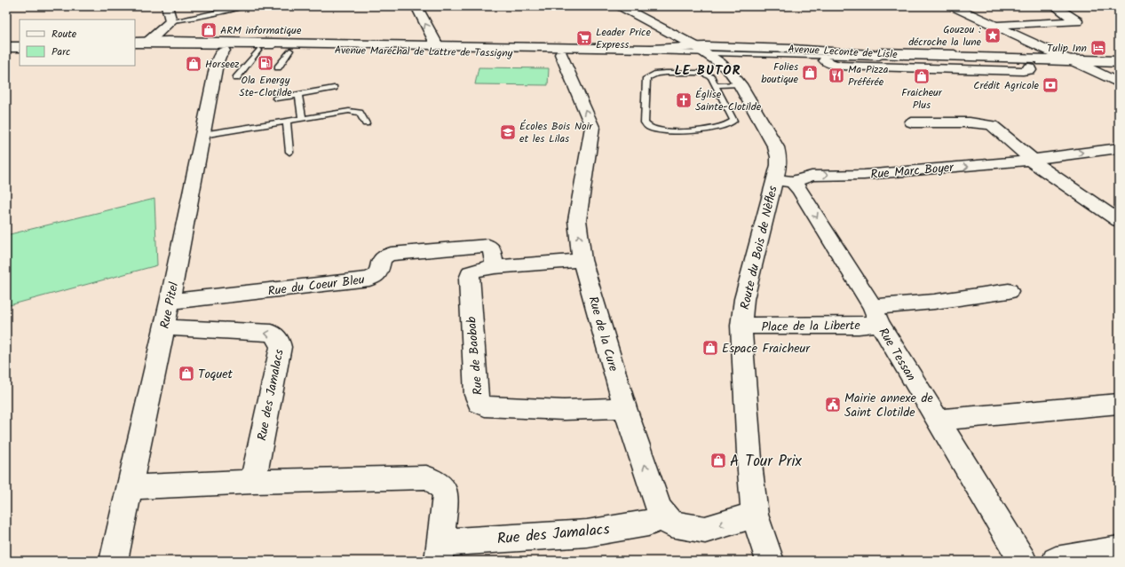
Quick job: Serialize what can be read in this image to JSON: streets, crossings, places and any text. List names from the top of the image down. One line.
{"streets":{"street":["Avenue Maréchal de Lattre de Tassigny","Avenue Leconte de Lisle","Rue Marc Boyer","Route du Bois de Nèfles","Rue du Coeur Bleu","Rue Pitel","Place de la Liberte","Rue de la Cure","Rue Tessan","Rue de Baobab","Rue des Jamalacs"]},"crossings":[["Avenue Maréchal de Lattre de Tassigny","Avenue Leconte de Lisle"],["Avenue Maréchal de Lattre de Tassigny","Route du Bois de Nèfles"],["Avenue Maréchal de Lattre de Tassigny","Rue Pitel"],["Avenue Maréchal de Lattre de Tassigny","Rue de la Cure"],["Avenue Leconte de Lisle","Route du Bois de Nèfles"],["Rue Marc Boyer","Route du Bois de Nèfles"],["Rue Marc Boyer","Rue Tessan"],["Route du Bois de Nèfles","Place de la Liberte"],["Route du Bois de Nèfles","Rue Tessan"],["Rue du Coeur Bleu","Rue Pitel"],["Rue du Coeur Bleu","Rue de Baobab"],["Rue Pitel","Rue des Jamalacs"],["Place de la Liberte","Rue Tessan"],["Rue de la Cure","Rue de Baobab"],["Rue de la Cure","Rue des Jamalacs"]],"one_way":["Rue Marc Boyer","Rue de la Cure","Rue Tessan"],"districts":["LE BUTOR"],"places":{"shop":["ARM informatique","Horseez","Folies boutique","Fraicheur Plus","Espace Fraicheur","Toquet","A Tour Prix"],"place":["Gouzou : décroche la lune"],"supermarket":["Leader Price Express"],"hotel":["Tulip Inn"],"fuel station":["Ola Energy Ste-Clotilde"],"restaurant":["Ma Pizza Préférée"],"bank":["Crédit Agricole"],"church":["Église Sainte-Clotilde"],"school or university":["Écoles Bois Noir et les Lilas"],"public building":["Mairie annexe de Saint Clotilde"]},"legend":["Route","Parc"]}
